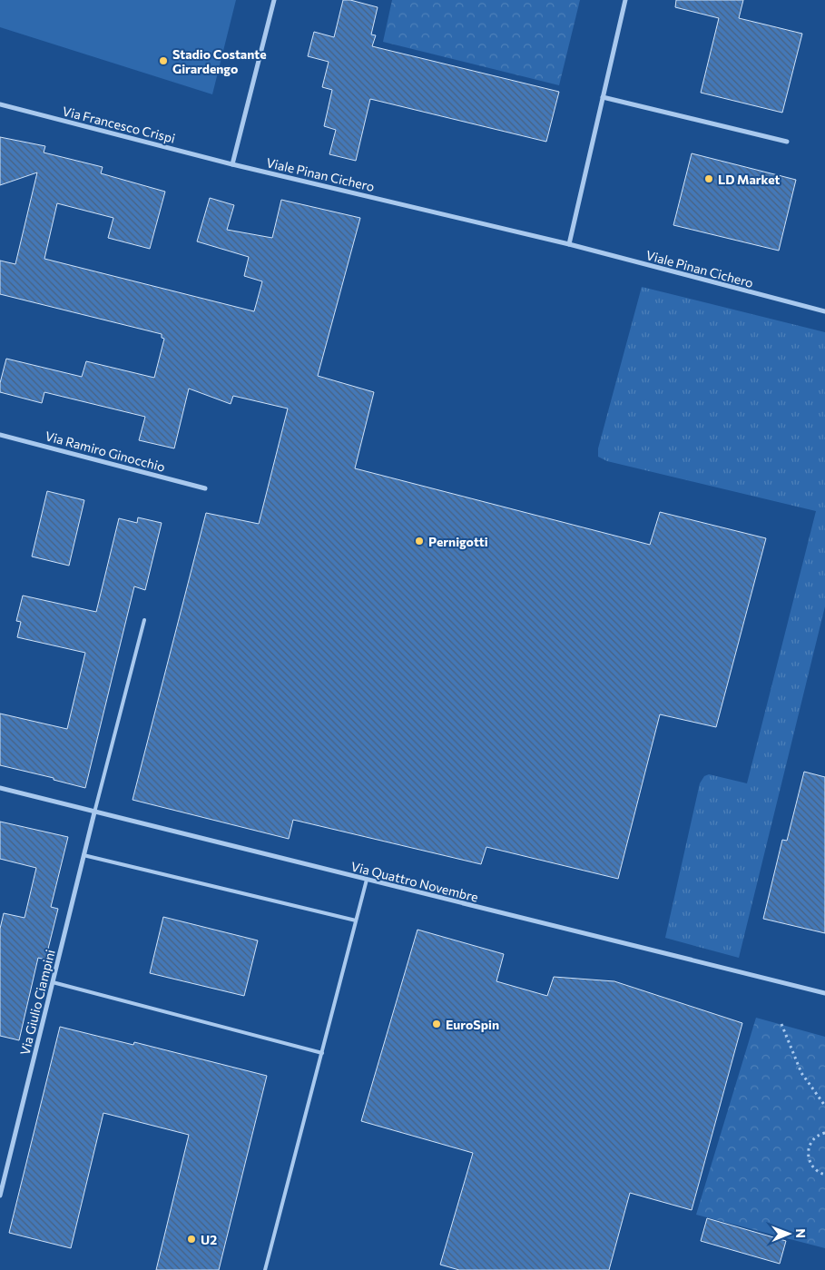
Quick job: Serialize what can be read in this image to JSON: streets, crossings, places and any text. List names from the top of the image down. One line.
{"streets":{"street":["Via Francesco Crispi","Viale Pinan Cichero","Via Ramiro Ginocchio","Via Quattro Novembre","Via Giulio Ciampini"]},"crossings":[["Via Francesco Crispi","Viale Pinan Cichero"],["Via Quattro Novembre","Via Giulio Ciampini"]],"places":["Stadio Costante Girardengo","LD Market","Pernigotti","EuroSpin","U2"],"north":"right"}
